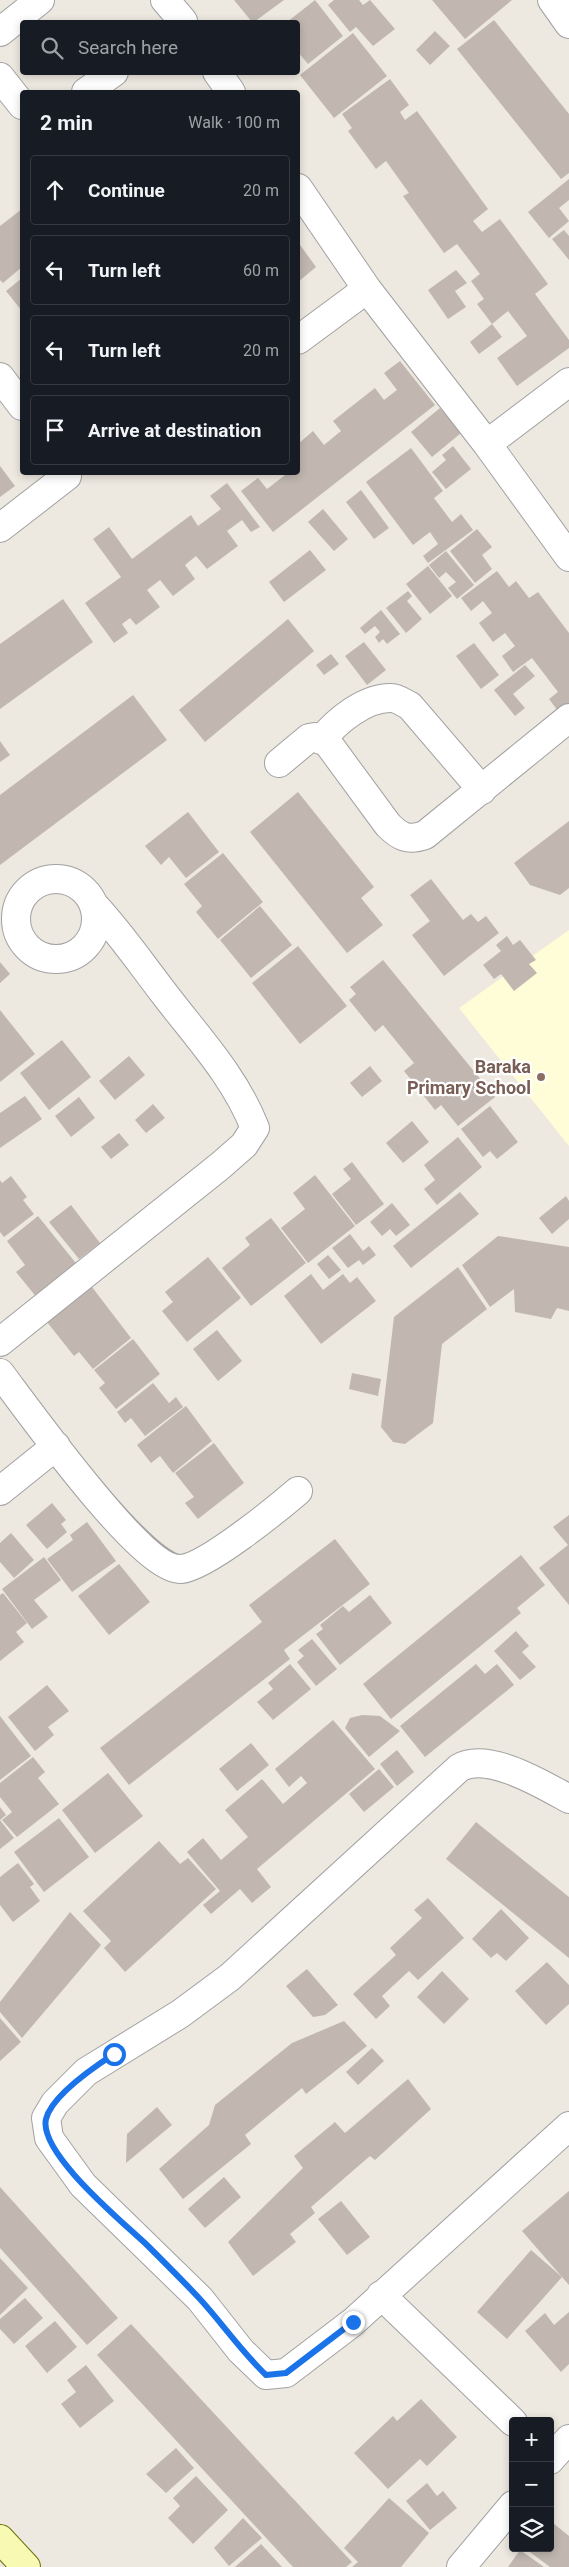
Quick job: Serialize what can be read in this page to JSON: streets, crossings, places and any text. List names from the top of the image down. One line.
{"places":["Baraka Primary School"],"page":{"search":"Search here","heading":["2 min","Walk · 100 m"],"list":[["Continue","20 m"],["Turn left","60 m"],["Turn left","20 m"],"Arrive at destination"],"map_buttons":["+","−"]}}
